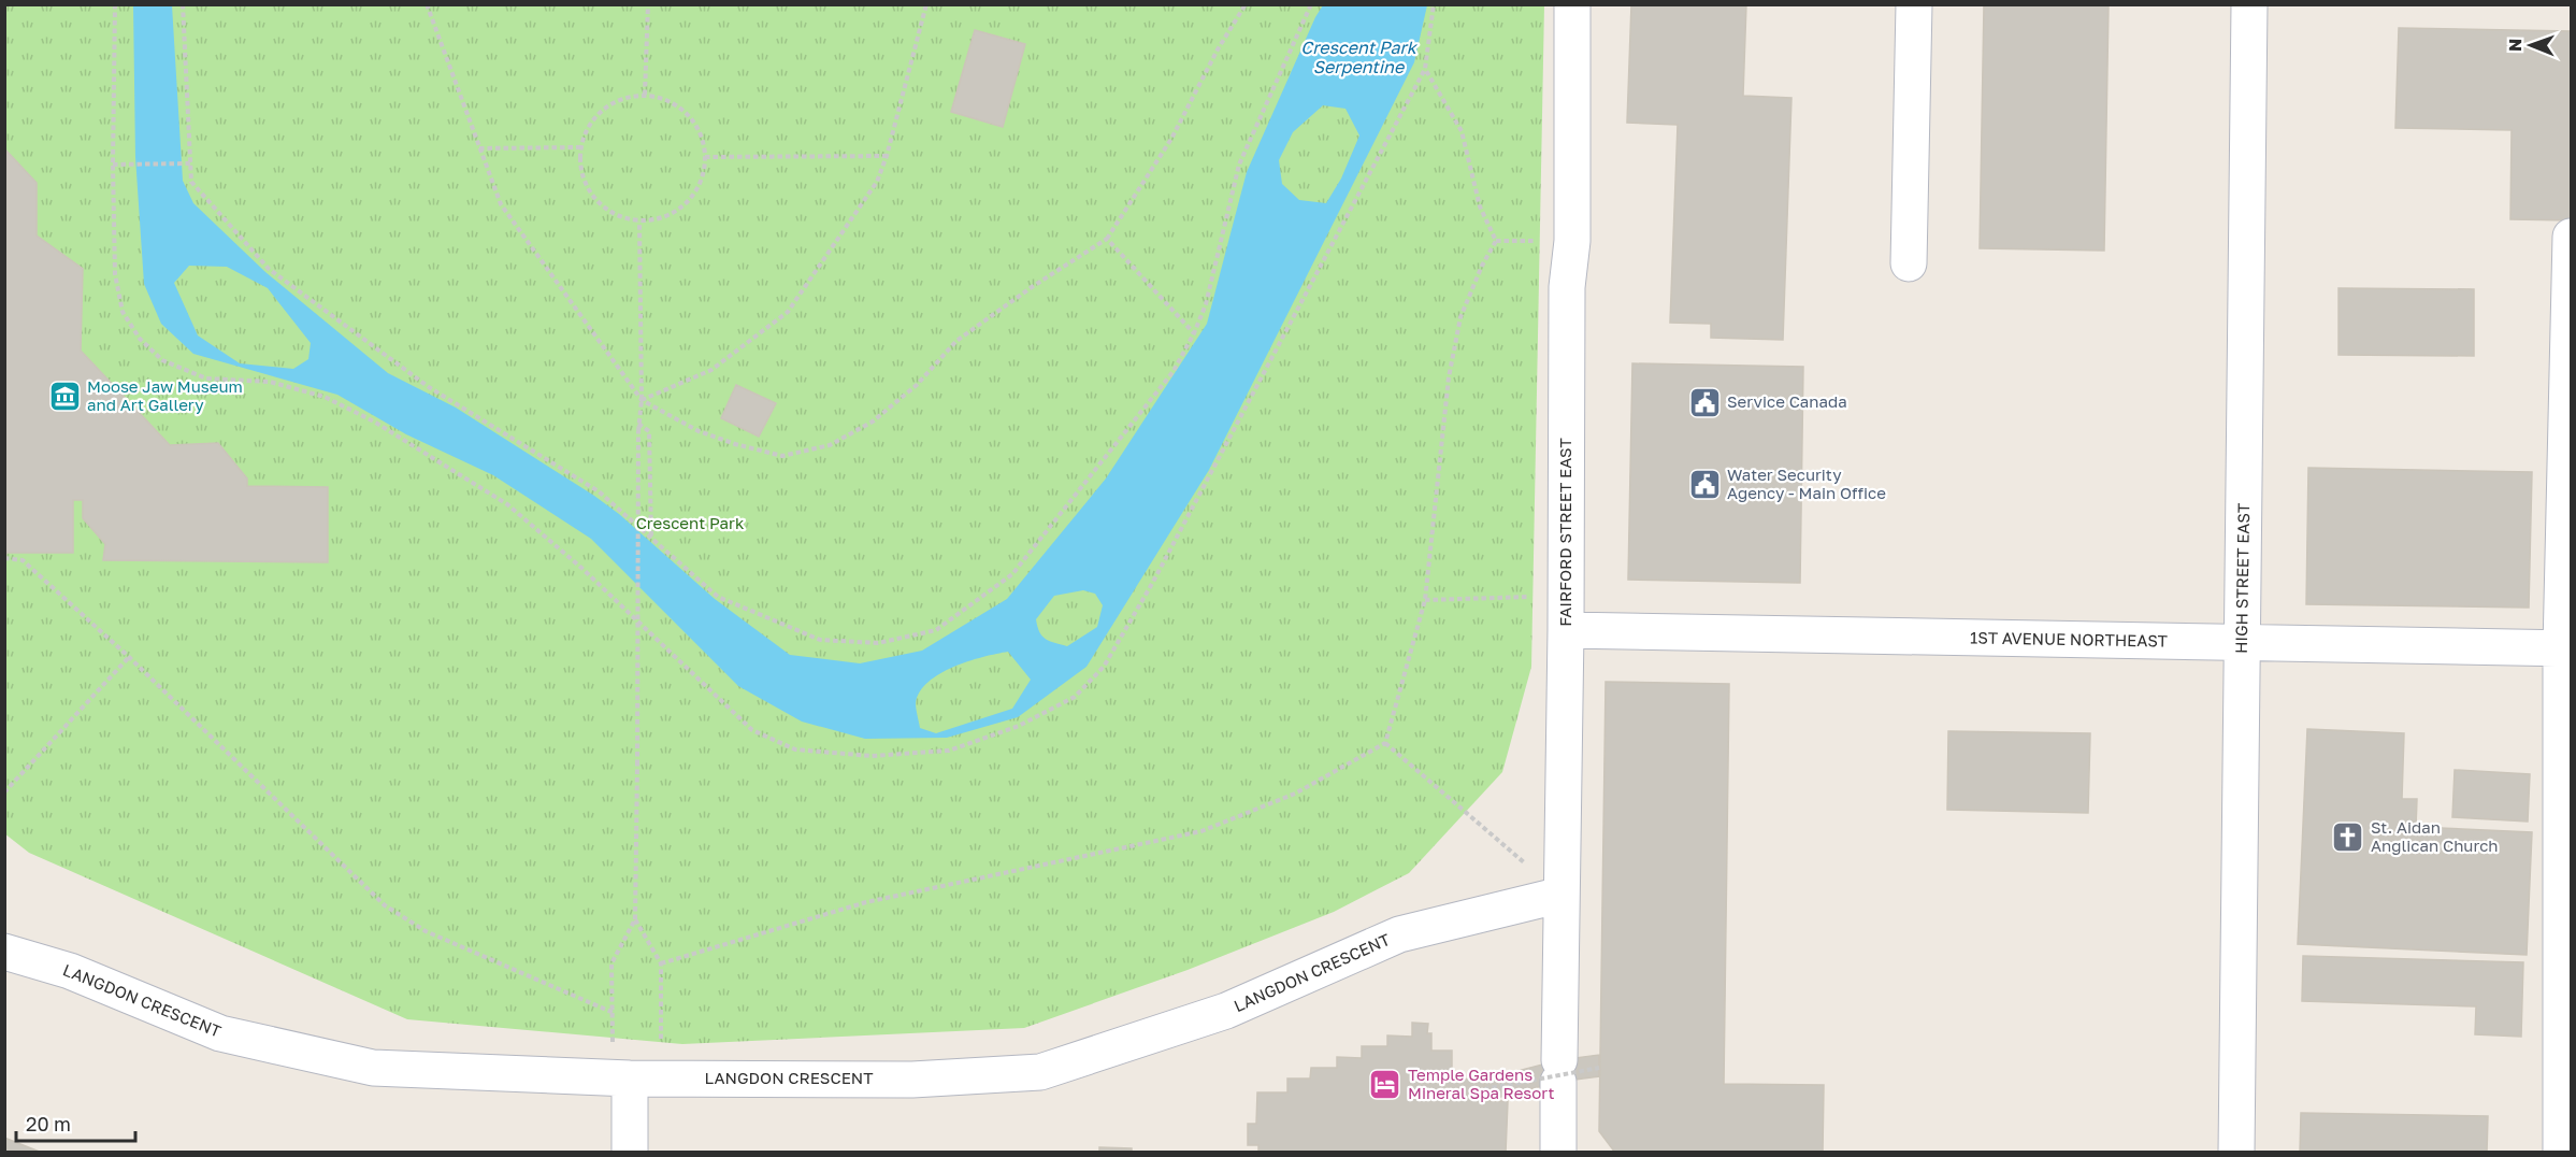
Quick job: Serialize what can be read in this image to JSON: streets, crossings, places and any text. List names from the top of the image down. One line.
{"streets":{"street":["FAIRFORD STREET EAST","HIGH STREET EAST","1ST AVENUE NORTHEAST","LANGDON CRESCENT"]},"crossings":[["FAIRFORD STREET EAST","1ST AVENUE NORTHEAST"],["FAIRFORD STREET EAST","LANGDON CRESCENT"],["HIGH STREET EAST","1ST AVENUE NORTHEAST"]],"water":["Crescent Park Serpentine"],"parks":["Crescent Park"],"places":{"museum":["Moose Jaw Museum and Art Gallery"],"public building":["Service Canada","Water Security Agency - Main Office"],"church":["St. Aidan Anglican Church"],"hotel":["Temple Gardens Mineral Spa Resort"]},"scale_bar":"20 m","north":"left"}
